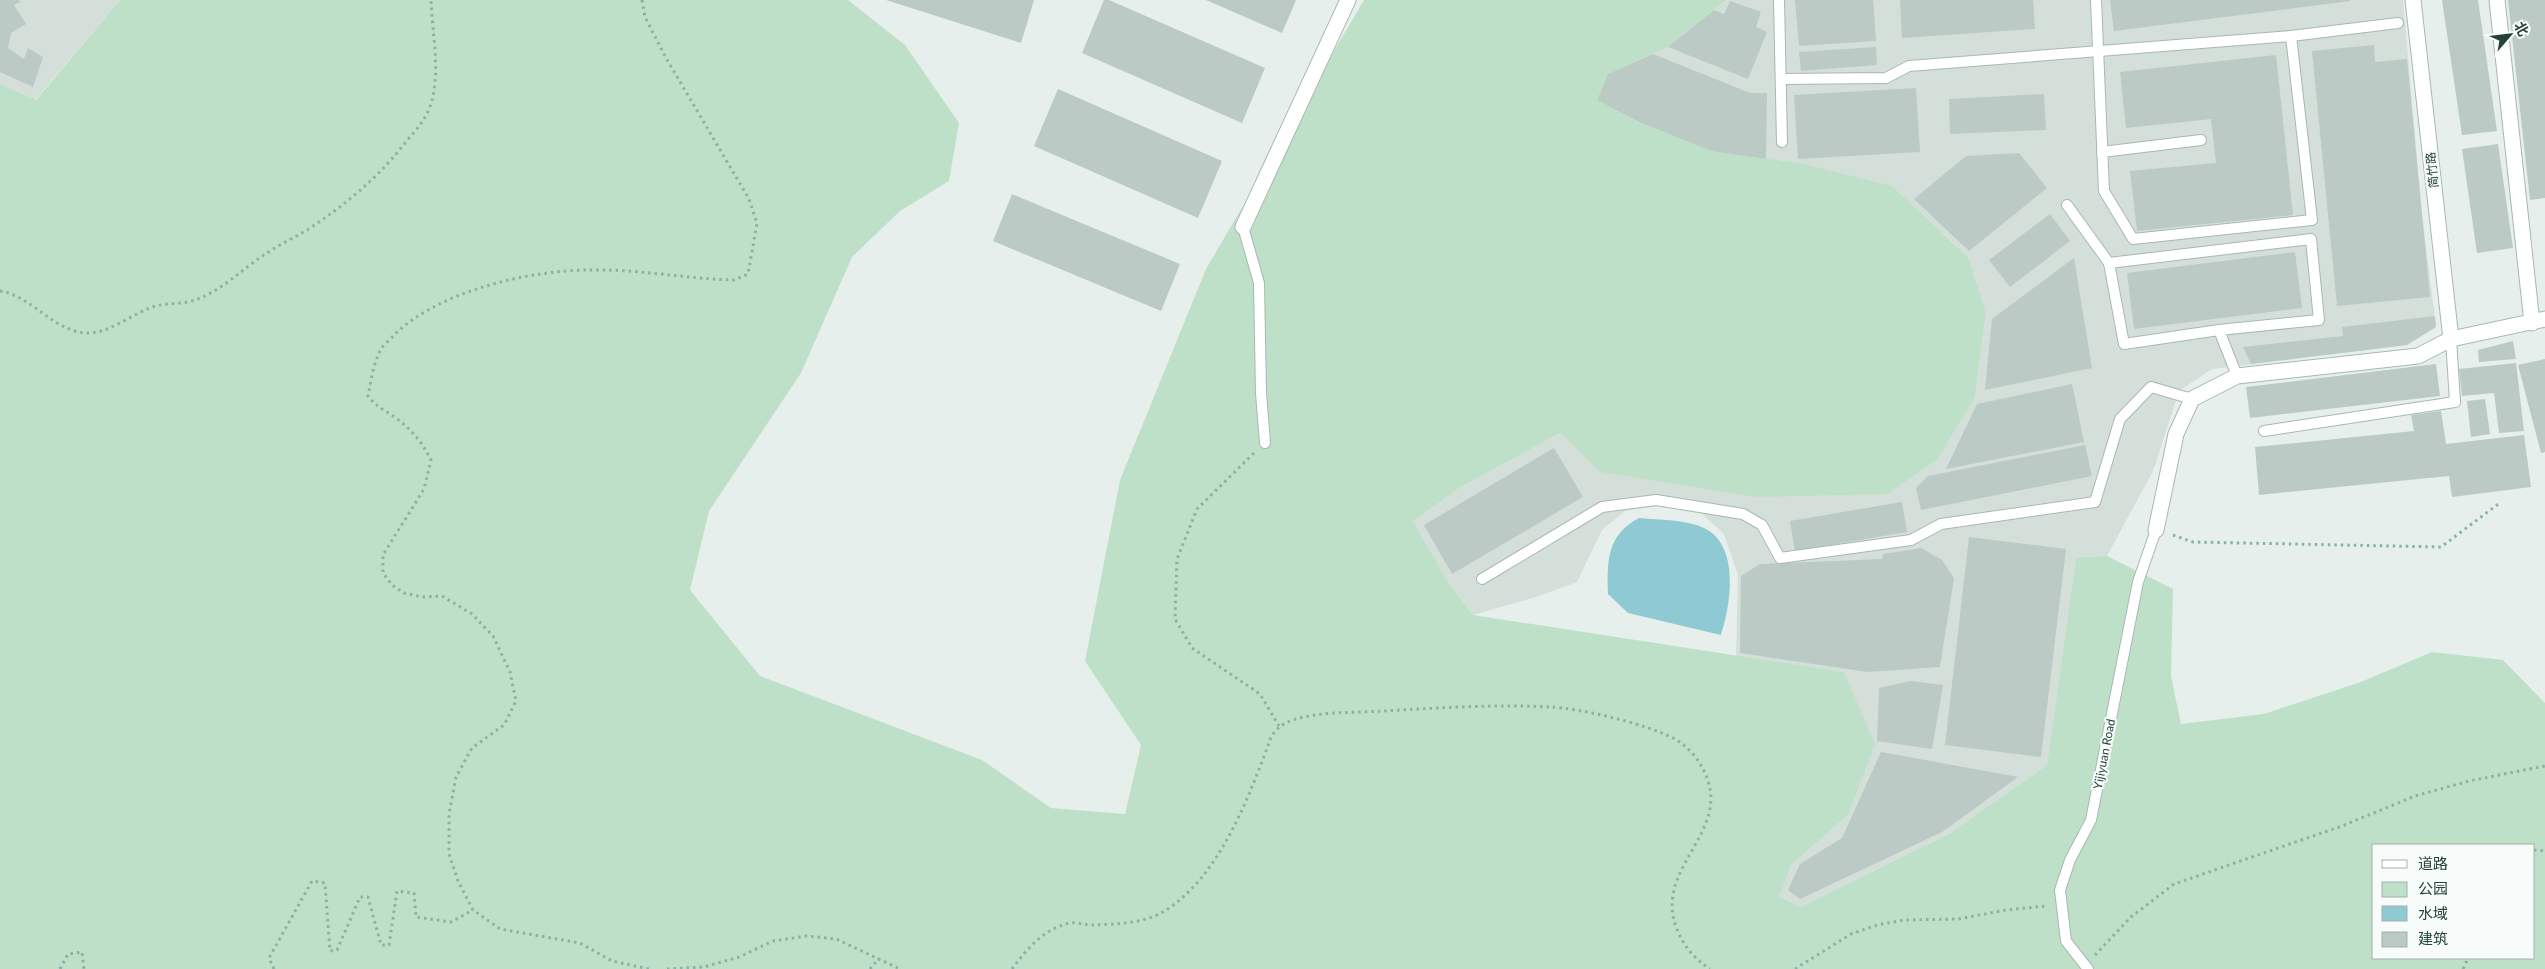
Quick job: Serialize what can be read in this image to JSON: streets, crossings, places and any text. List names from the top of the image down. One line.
{"streets":{"street":["简竹路"],"lane":["Yijiyuan Road"]},"legend":["道路","公园","水域","建筑"],"north":"top right"}
